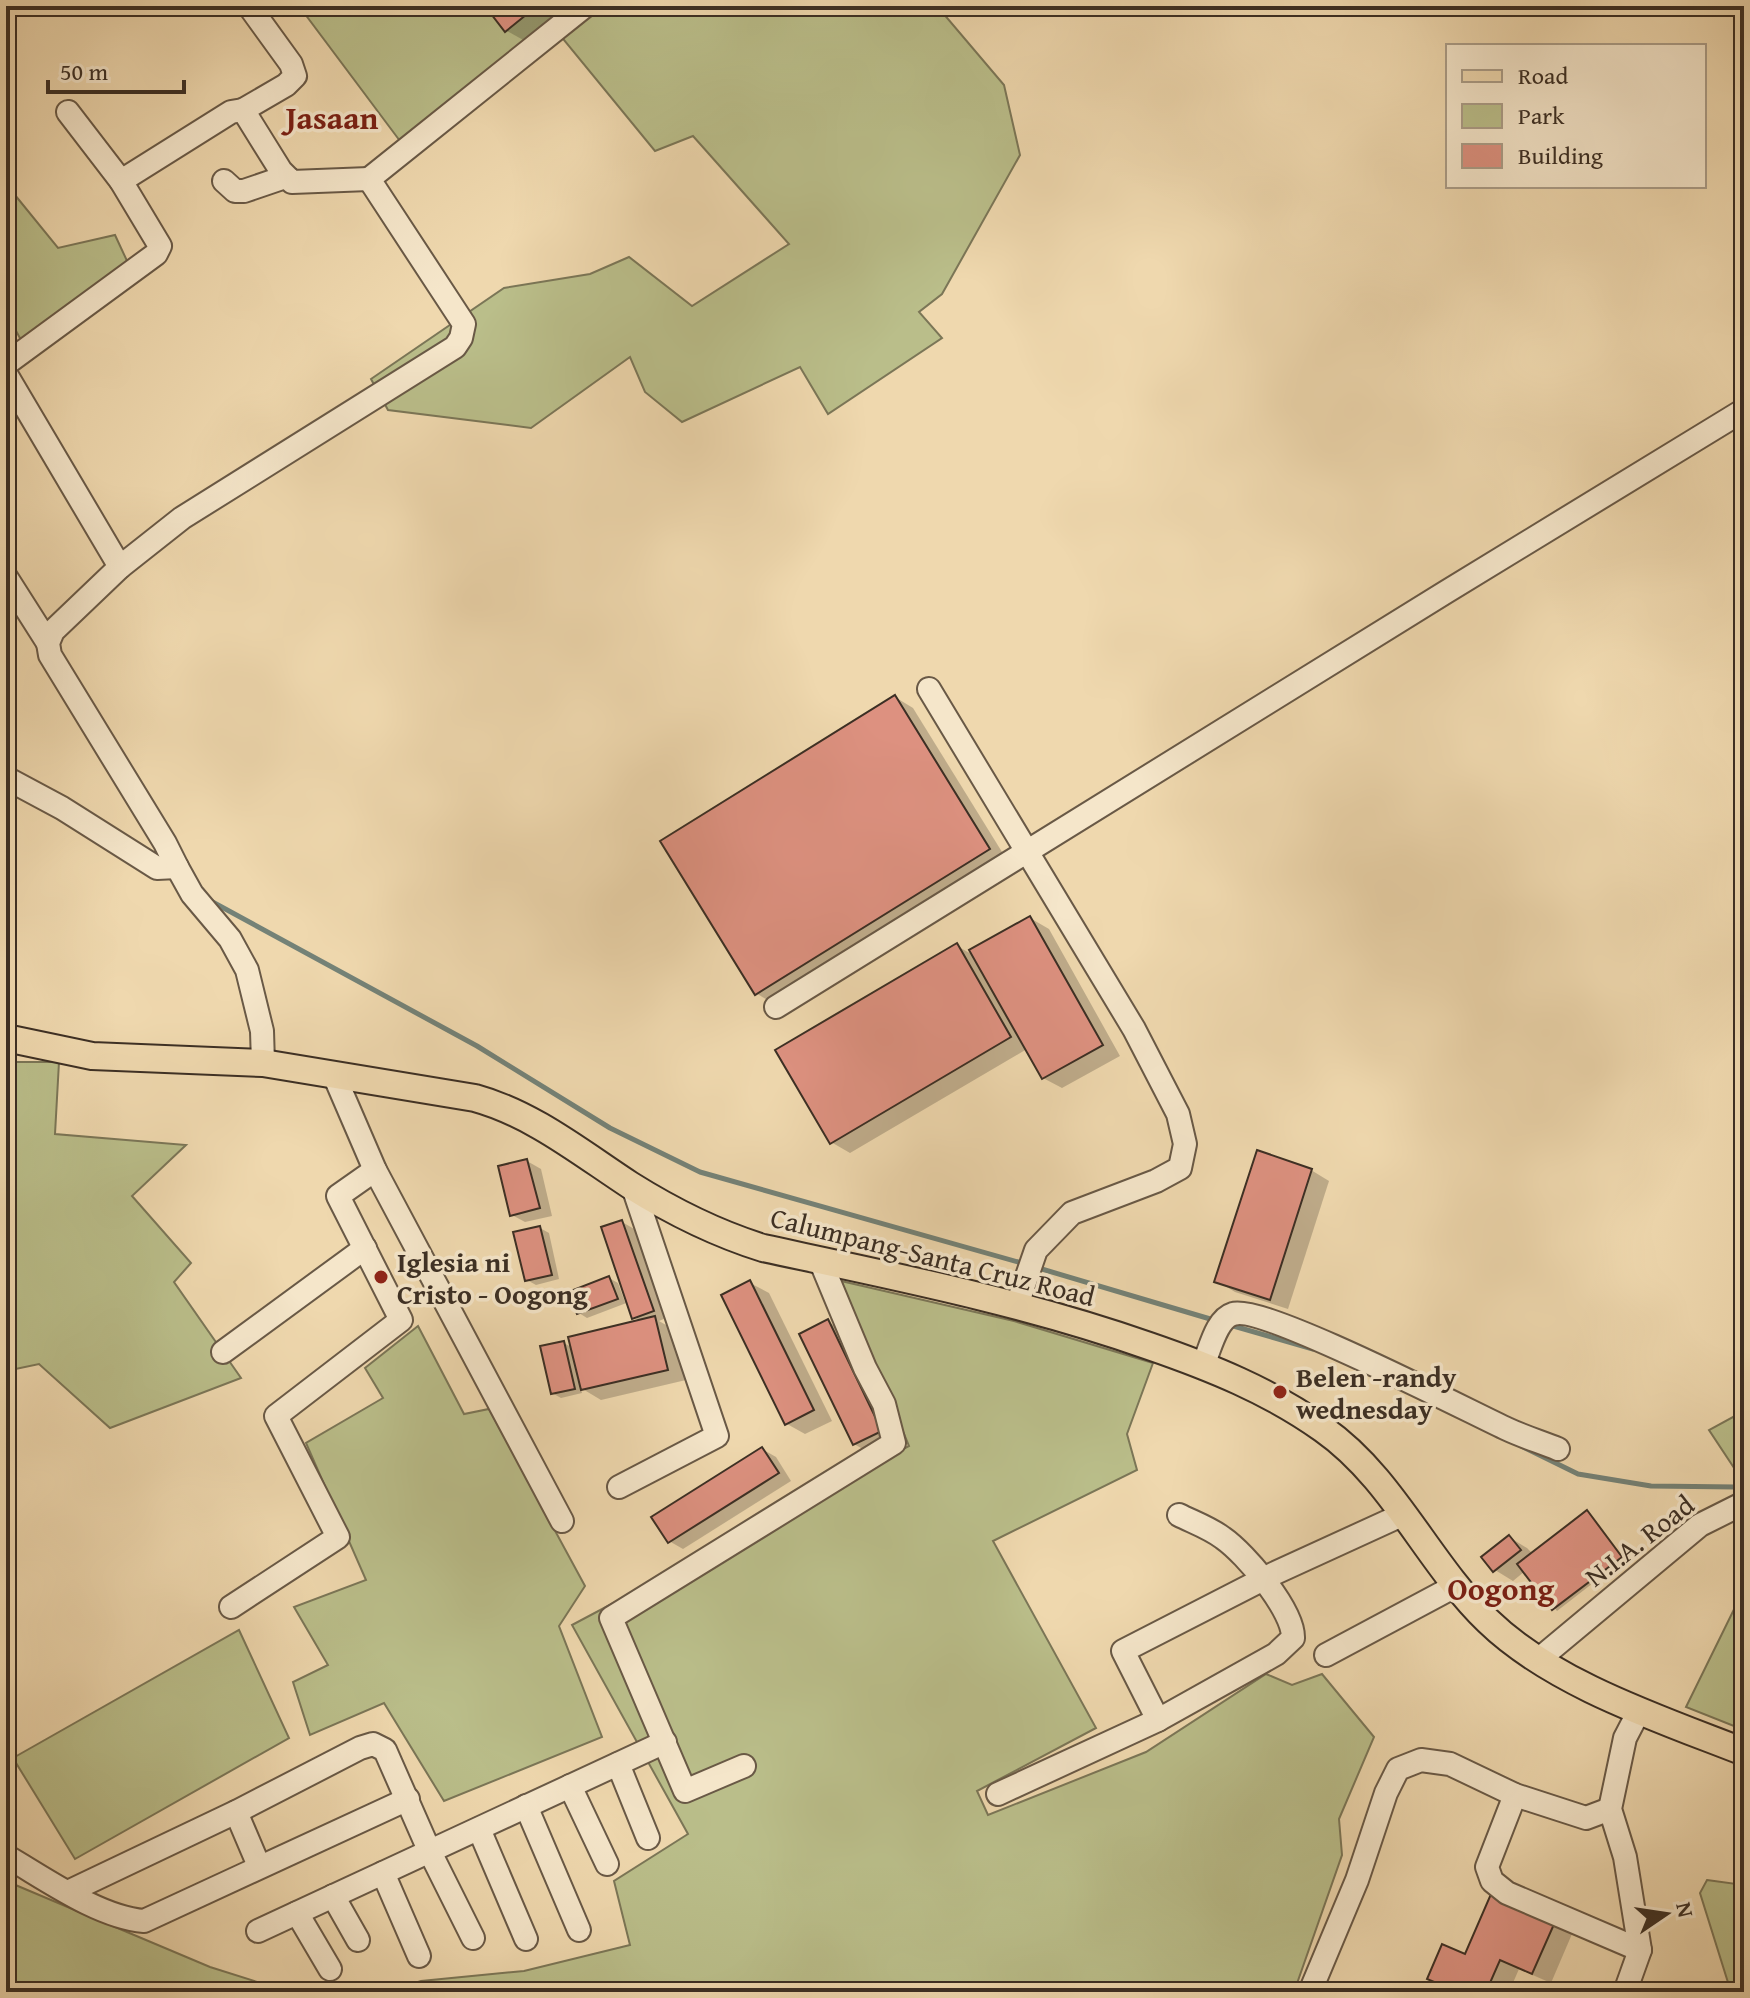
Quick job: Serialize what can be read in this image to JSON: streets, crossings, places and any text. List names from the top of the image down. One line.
{"streets":{"main road":["Calumpang-Santa Cruz Road"],"street":["N.I.A. Road"]},"crossings":[["Calumpang-Santa Cruz Road","N.I.A. Road"]],"districts":["Jasaan","Oogong"],"places":["Iglesia ni Cristo - Oogong","Belen -randy wednesday"],"legend":["Road","Park","Building"],"scale_bar":"50 m","north":"right"}
